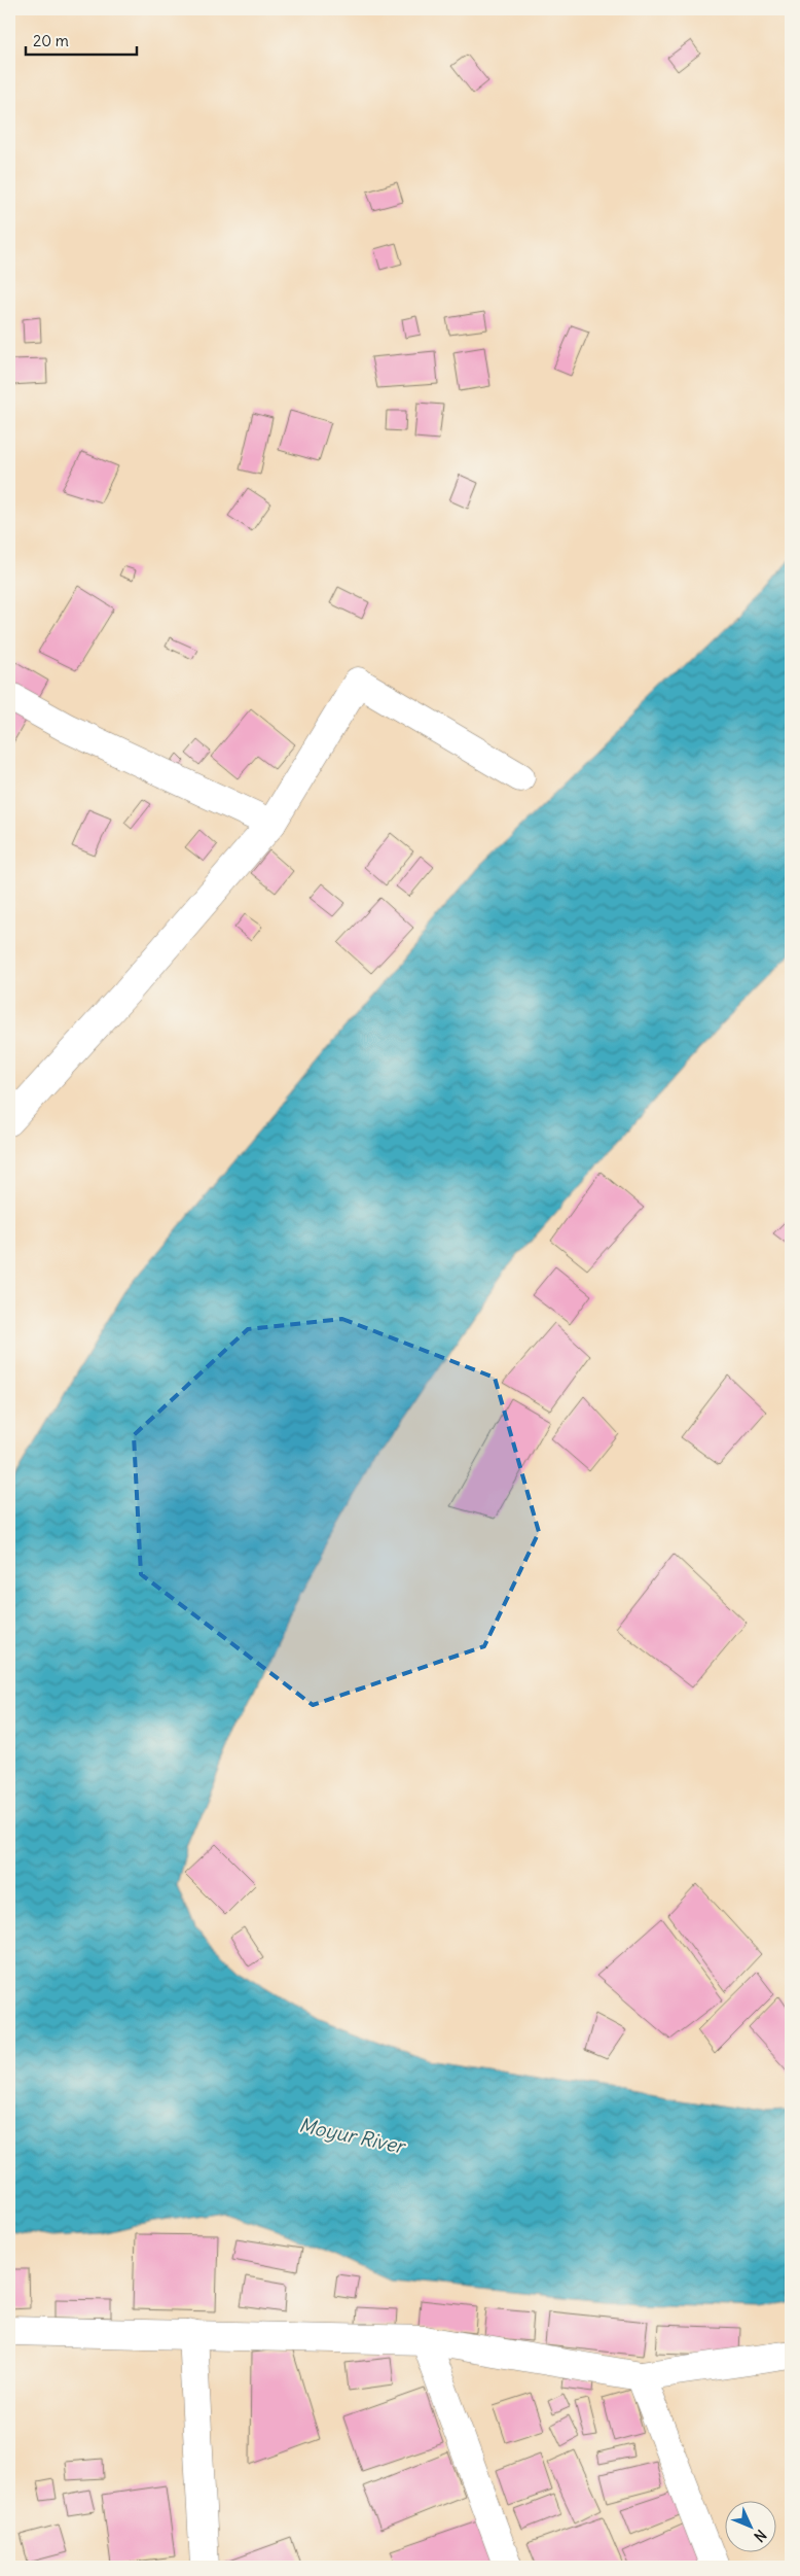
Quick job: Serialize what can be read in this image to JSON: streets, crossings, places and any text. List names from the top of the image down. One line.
{"water":["Moyur River"],"scale_bar":"20 m","north":"bottom right"}
